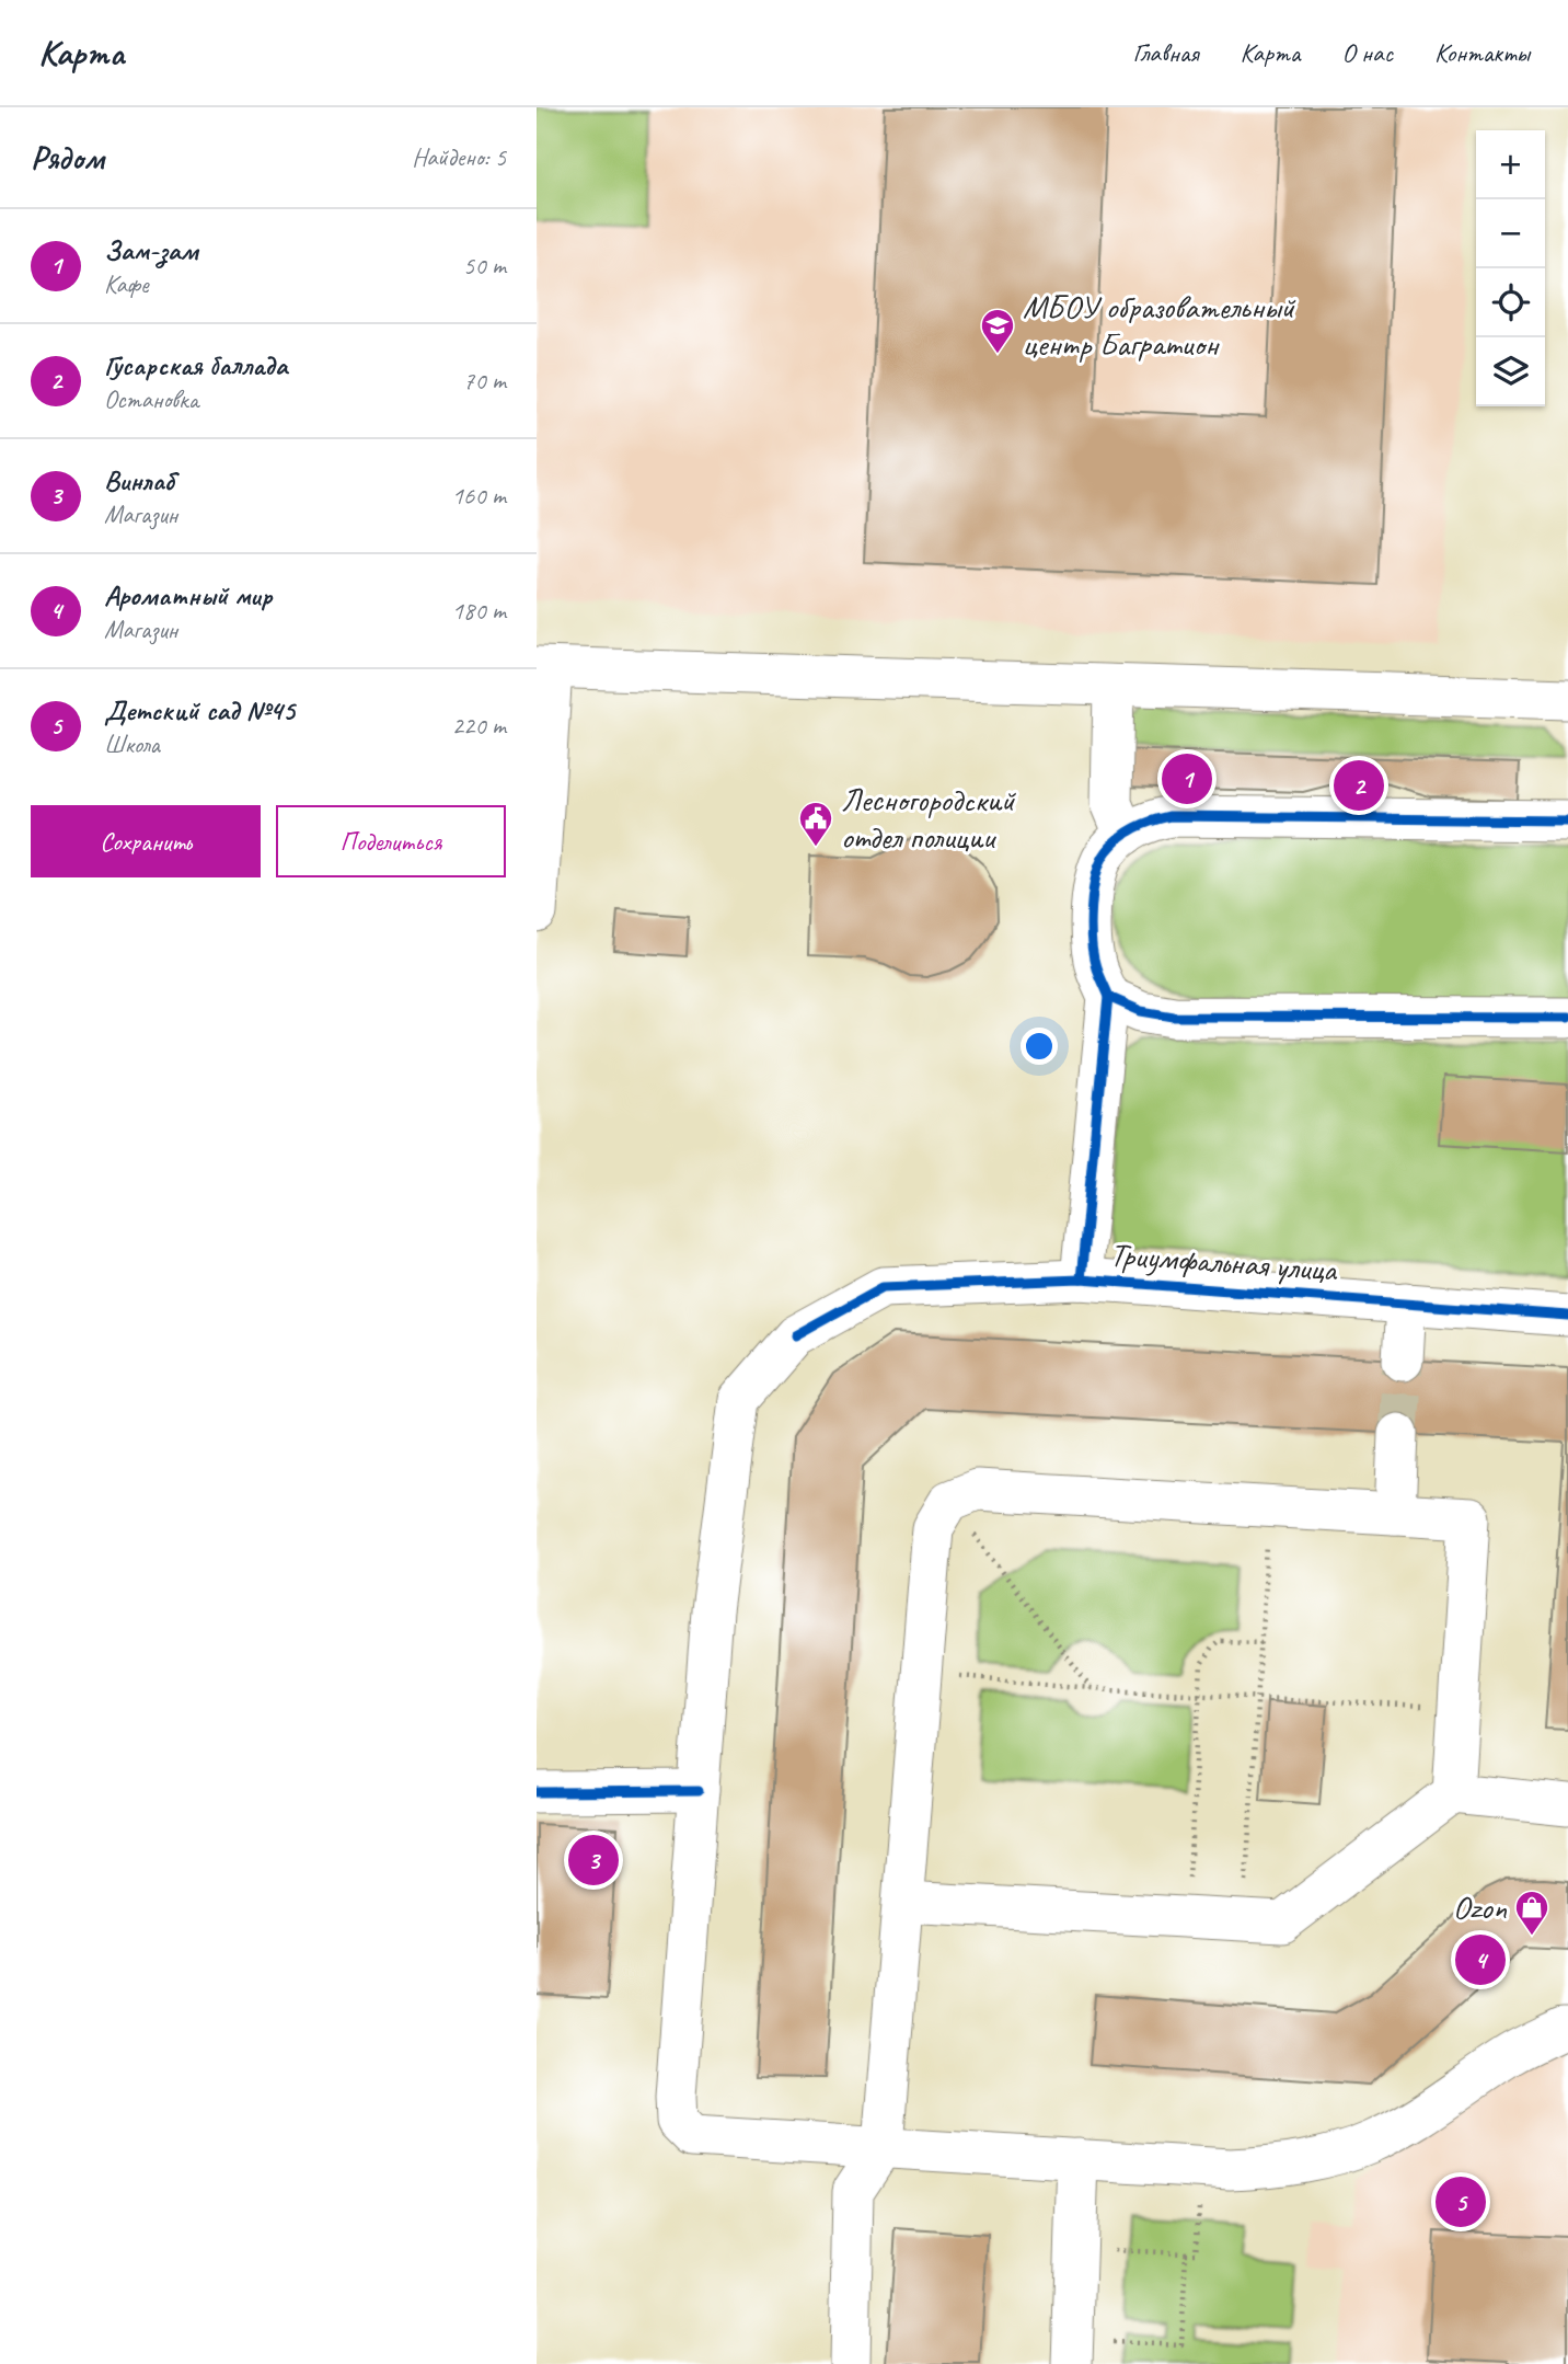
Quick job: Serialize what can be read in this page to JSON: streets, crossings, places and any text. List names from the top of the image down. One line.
{"streets":{"street":["Триумфальная улица"]},"places":{"school or university":["МБОУ образовательный центр Багратион"],"public building":["Лесногородский отдел полиции"],"shop":["Ozon"]},"page":{"header":"Карта","nav":["Главная","Карта","О нас","Контакты"],"heading":["Рядом","Найдено: 5"],"map_buttons":["+","−"],"list":[{"mark":"1","name":"Зам-зам","note":"Кафе","value":"50 m"},{"mark":"2","name":"Гусарская баллада","note":"Остановка","value":"70 m"},{"mark":"3","name":"Винлаб","note":"Магазин","value":"160 m"},{"mark":"4","name":"Ароматный мир","note":"Магазин","value":"180 m"},{"mark":"5","name":"Детский сад №45","note":"Школа","value":"220 m"}],"pins":["1","2","3","4","5"],"buttons":["Сохранить","Поделиться"]}}
